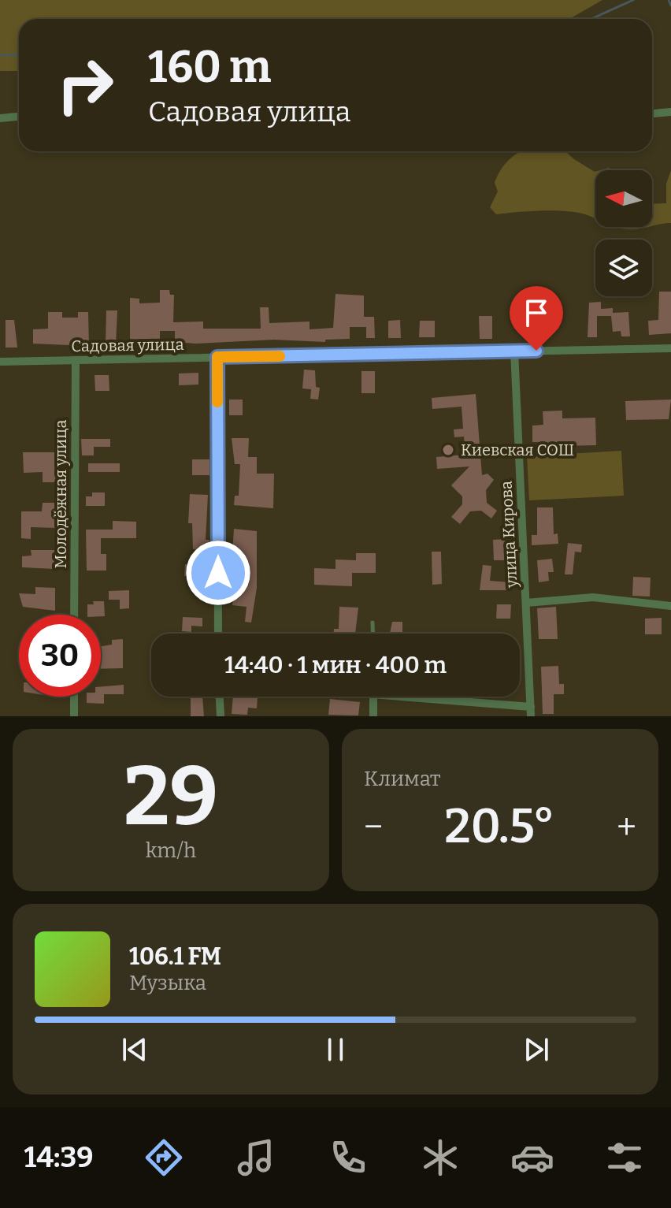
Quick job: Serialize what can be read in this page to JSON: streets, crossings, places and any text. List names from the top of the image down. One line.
{"streets":{"street":["Садовая улица","Молодёжная улица","улица Кирова"]},"crossings":[["Садовая улица","Молодёжная улица"],["Садовая улица","улица Кирова"]],"places":["Киевская СОШ"],"north":"left","page":{"turn":["160 m","Садовая улица"],"limit":"30","trip":"14:40 · 1 мин · 400 m","tile":[["29","km/h"],"Климат"],"heat":["−","20.5°","+"],"song":["106.1 FM","Музыка"],"tabs":"14:39"}}
